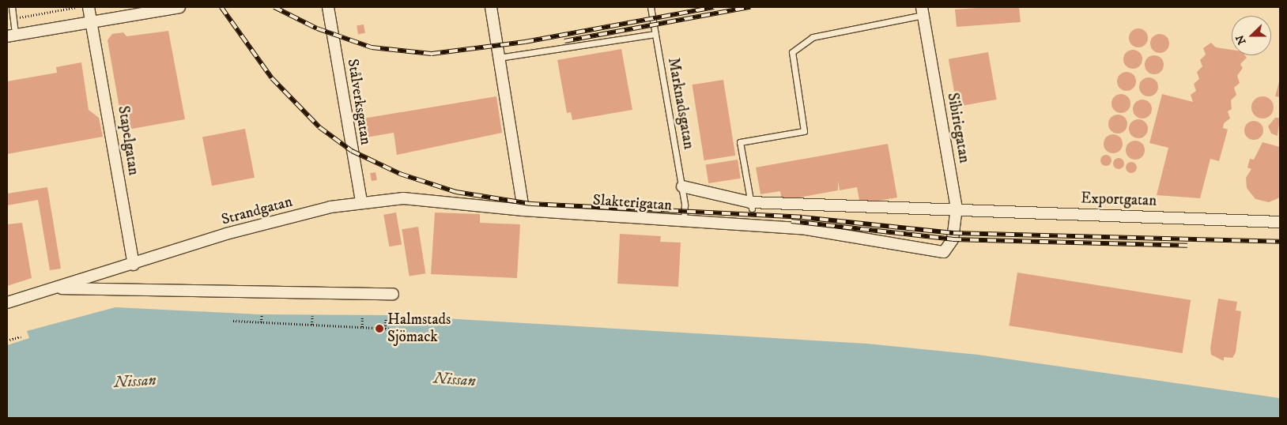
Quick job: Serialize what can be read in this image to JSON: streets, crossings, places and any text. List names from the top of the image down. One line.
{"streets":{"street":["Stålverksgatan","Sibiriegatan","Stapelgatan","Exportgatan","Slakterigatan","Strandgatan"],"lane":["Marknadsgatan"]},"crossings":[["Stålverksgatan","Strandgatan"],["Marknadsgatan","Exportgatan"],["Marknadsgatan","Slakterigatan"],["Sibiriegatan","Exportgatan"],["Sibiriegatan","Slakterigatan"],["Stapelgatan","Strandgatan"],["Slakterigatan","Strandgatan"]],"water":["Nissan"],"places":["Halmstads Sjömack"],"north":"left"}
